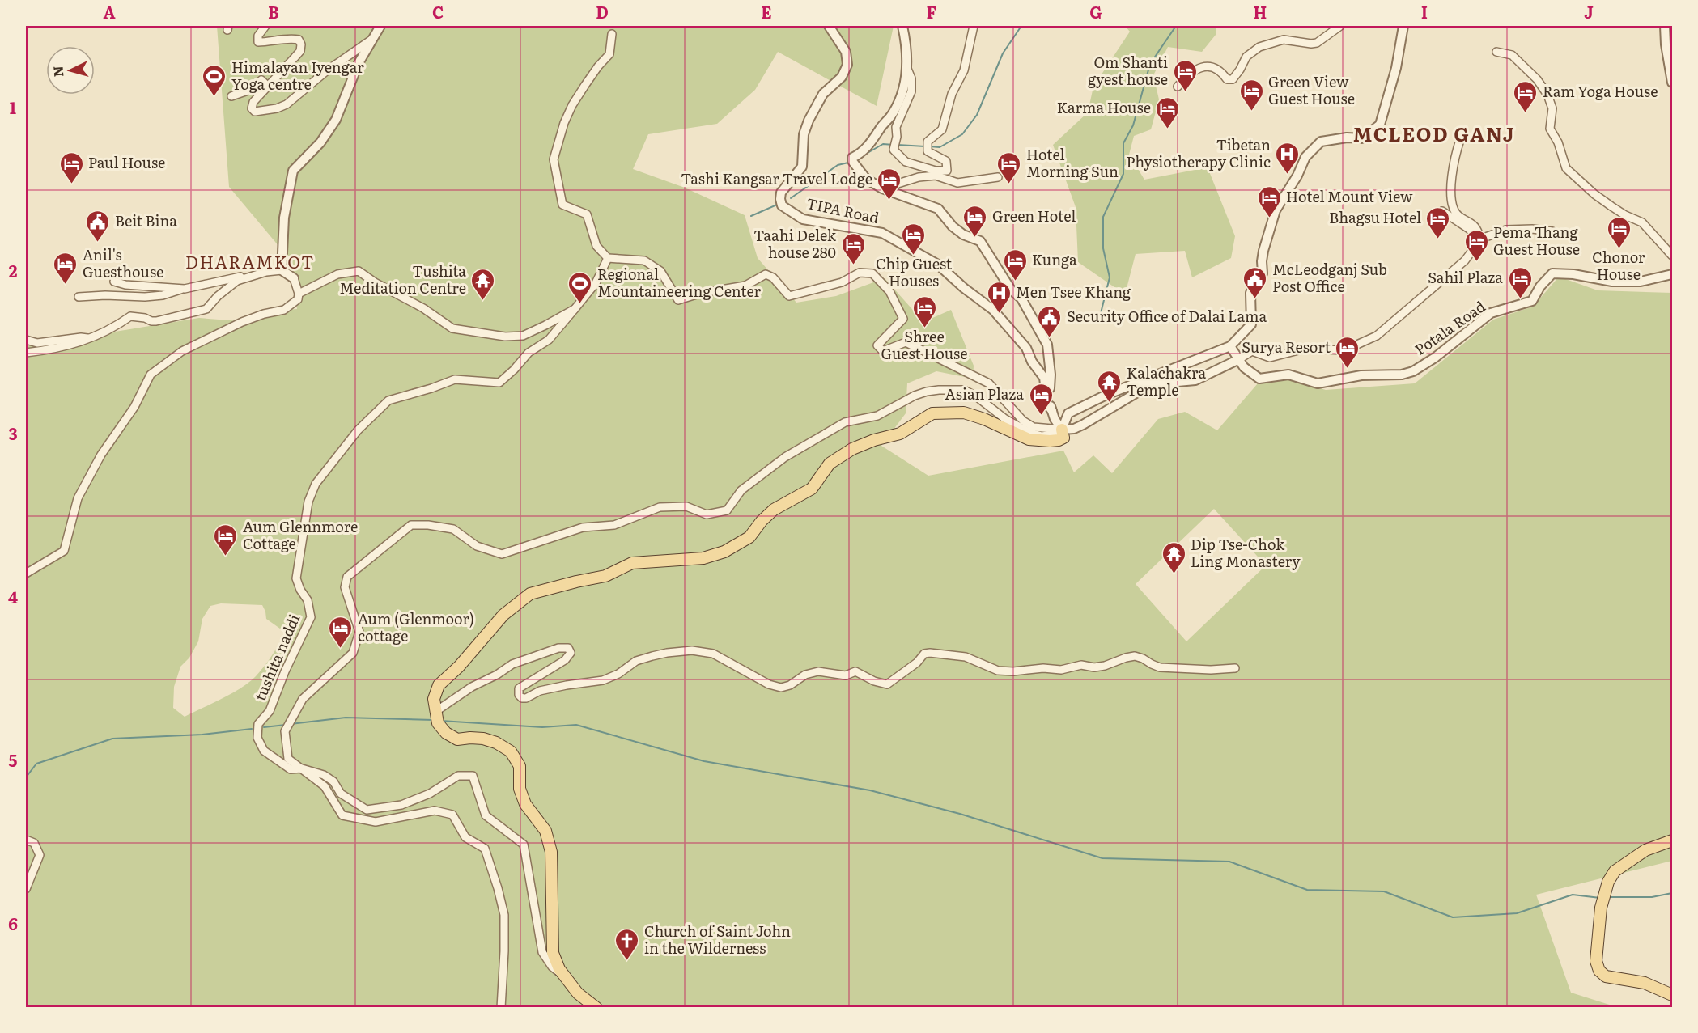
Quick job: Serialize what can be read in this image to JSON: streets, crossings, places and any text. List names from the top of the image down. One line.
{"streets":{"street":["TIPA Road","Potala Road","tushita naddi"]},"districts":["MCLEOD GANJ","DHARAMKOT"],"places":{"hotel":["Om Shanti gyest house","Green View Guest House","Ram Yoga House","Karma House","Paul House","Hotel Morning Sun","Tashi Kangsar Travel Lodge","Hotel Mount View","Green Hotel","Bhagsu Hotel","Chonor House","Chip Guest Houses","Pema Thang Guest House","Taahi Delek house 280","Kunga","Anil's Guesthouse","Sahil Plaza","Shree Guest House","Surya Resort","Asian Plaza","Aum Glennmore Cottage","Aum (Glenmoor) cottage"],"sports":["Himalayan Iyengar Yoga centre","Regional Mountaineering Center"],"hospital":["Tibetan Physiotherapy Clinic","Men Tsee Khang"],"public building":["Beit Bina","McLeodganj Sub Post Office","Security Office of Dalai Lama"],"temple":["Tushita Meditation Centre","Kalachakra Temple","Dip Tse-Chok Ling Monastery"],"church":["Church of Saint John in the Wilderness"]},"north":"left","grid":{"columns":["A","B","C","D","E","F","G","H","I","J"],"rows":["1","2","3","4","5","6"]}}
